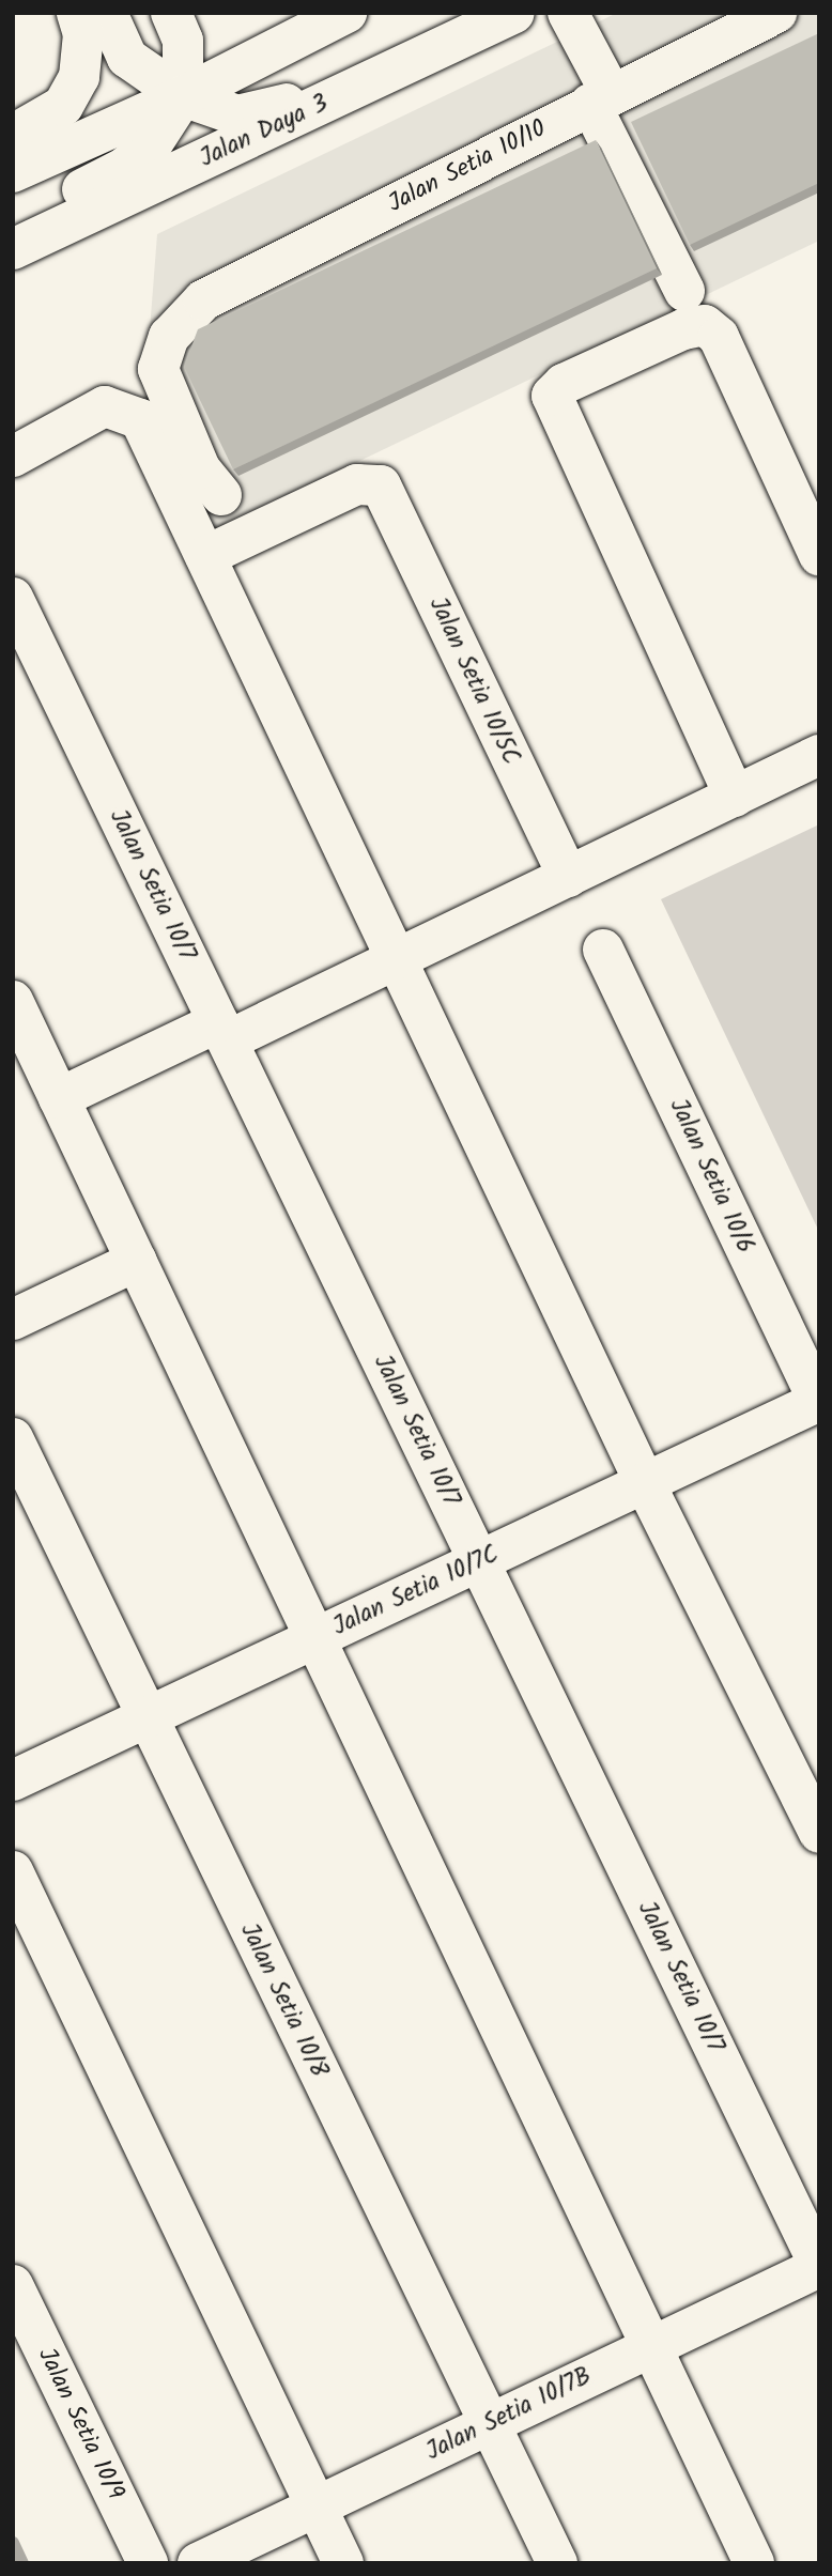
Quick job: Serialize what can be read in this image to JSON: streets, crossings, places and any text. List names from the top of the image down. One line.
{"streets":{"street":["Jalan Daya 3","Jalan Setia 10/10","Jalan Setia 10/5C","Jalan Setia 10/7","Jalan Setia 10/6","Jalan Setia 10/7C","Jalan Setia 10/8","Jalan Setia 10/7B","Jalan Setia 10/9"]},"crossings":[["Jalan Setia 10/7","Jalan Setia 10/7C"],["Jalan Setia 10/7","Jalan Setia 10/7B"],["Jalan Setia 10/6","Jalan Setia 10/7C"],["Jalan Setia 10/7C","Jalan Setia 10/8"],["Jalan Setia 10/8","Jalan Setia 10/7B"]]}
